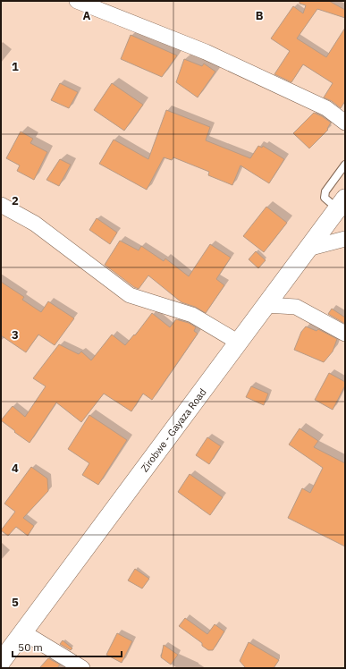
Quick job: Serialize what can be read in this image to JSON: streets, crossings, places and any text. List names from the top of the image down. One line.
{"streets":{"street":["Zirobwe - Gayaza Road"]},"scale_bar":"50 m","grid":{"columns":["A","B"],"rows":["1","2","3","4","5"]}}
